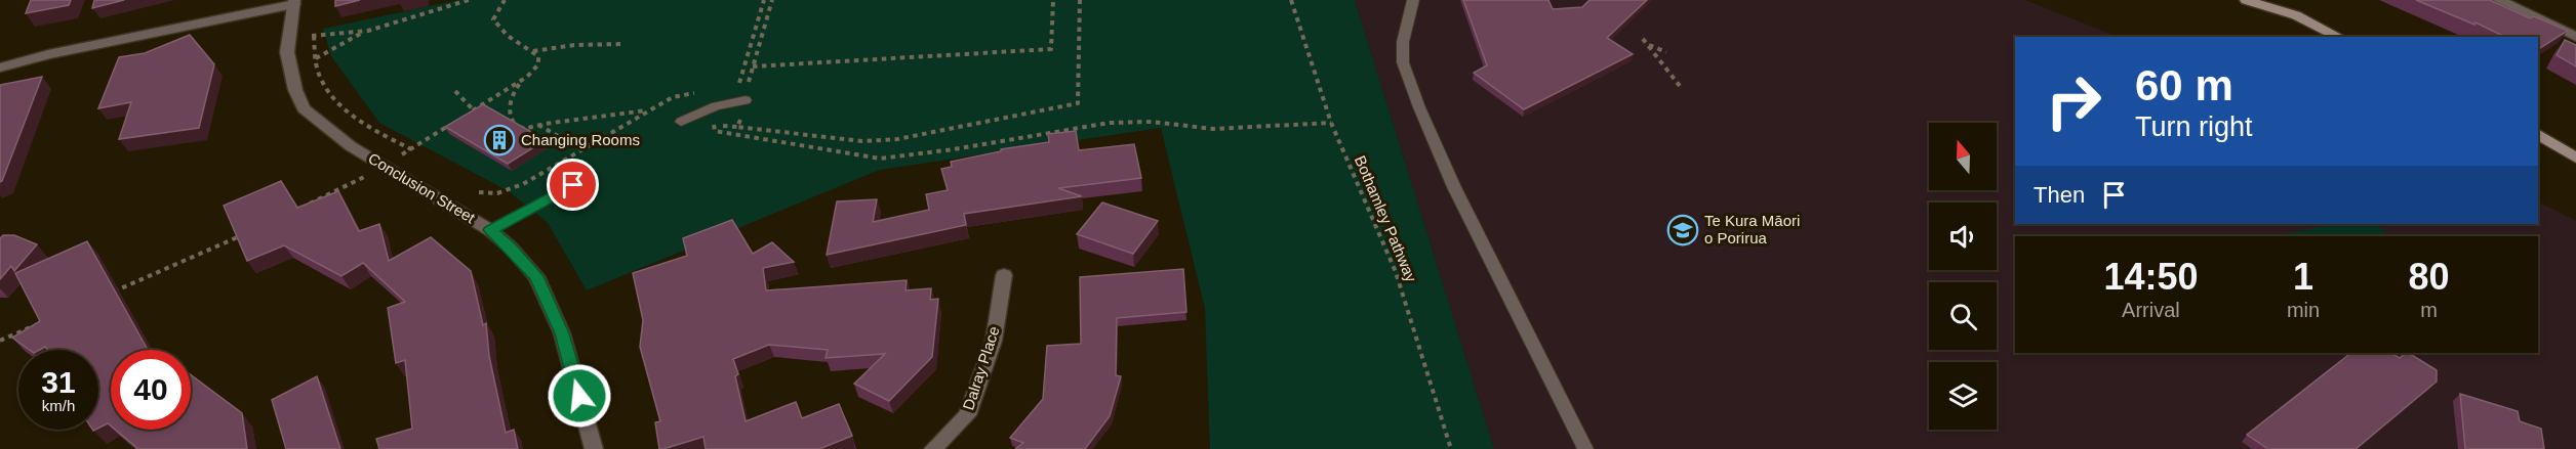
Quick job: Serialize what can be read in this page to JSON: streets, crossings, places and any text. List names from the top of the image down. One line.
{"streets":{"street":["Conclusion Street","Dalray Place"],"path":["Bothamley Pathway"]},"places":{"building":["Changing Rooms"],"school or university":["Te Kura Māori o Porirua"]},"north":"top","page":{"turn":["60 m","Turn right"],"then":"Then","eta":["14:50","Arrival","1","min","80","m"],"speed":"31 km/h","limit":"40"}}
